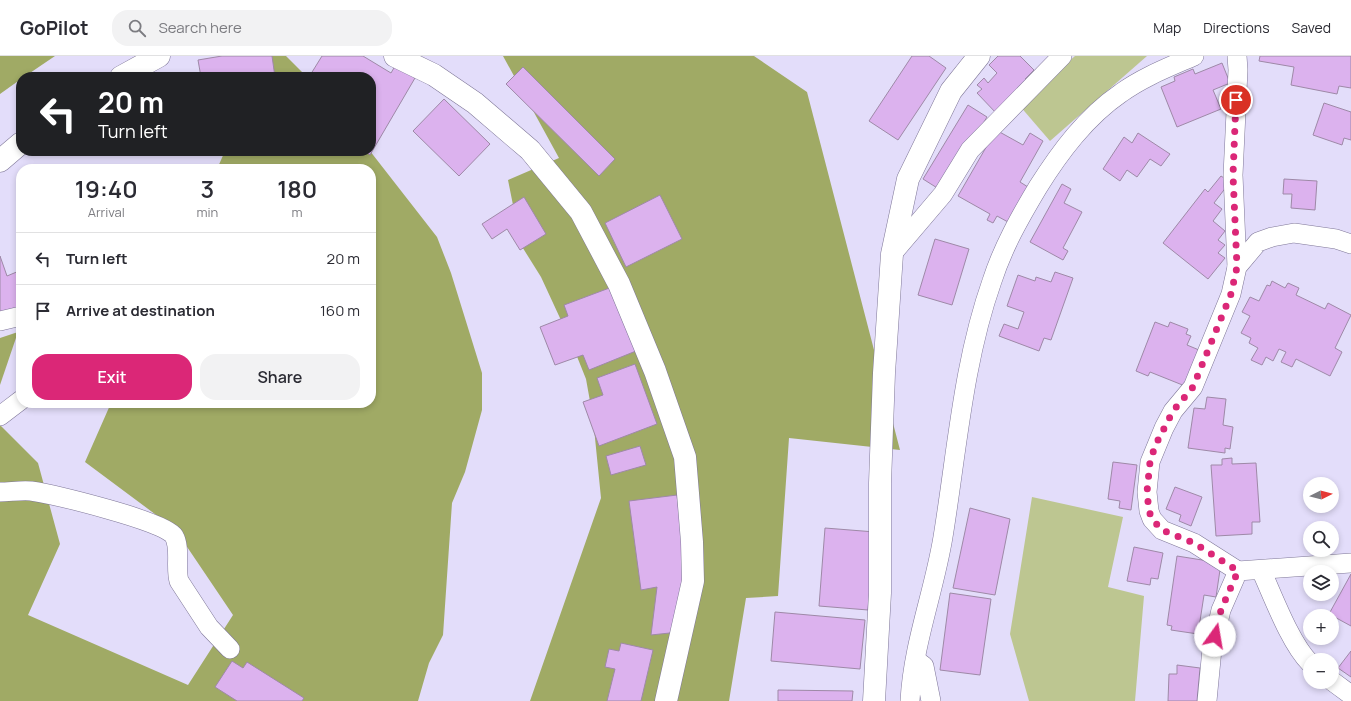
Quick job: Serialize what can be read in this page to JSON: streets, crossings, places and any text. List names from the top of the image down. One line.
{"north":"right","page":{"header":"GoPilot","search":"Search here","nav":["Map","Directions","Saved"],"turn":["20 m","Turn left"],"eta":["19:40","Arrival","3","min","180","m"],"list":[{"name":"Turn left","value":"20 m"},{"name":"Arrive at destination","value":"160 m"}],"buttons":["Exit","Share"],"map_buttons":["+","−"]}}
